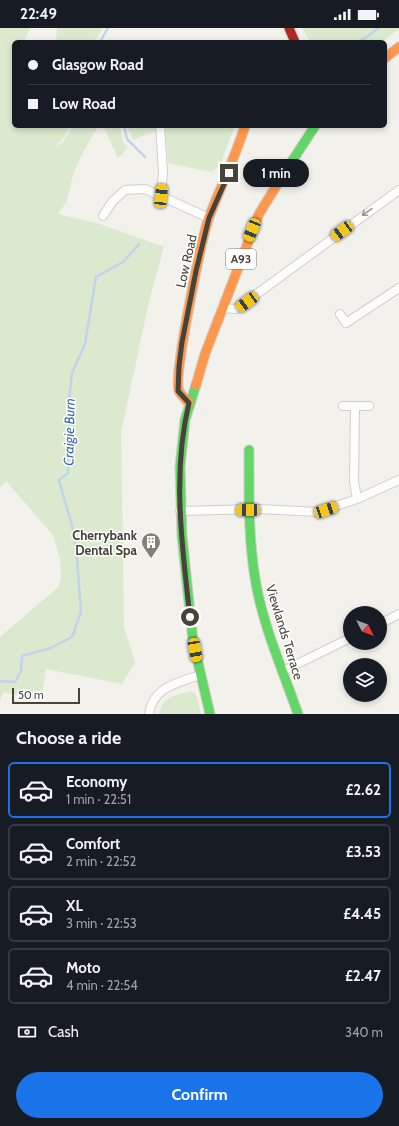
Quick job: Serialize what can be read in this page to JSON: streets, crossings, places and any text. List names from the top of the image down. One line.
{"streets":{"main road":["A93","Low Road","Viewlands Terrace"]},"crossings":[["A93","Low Road"]],"water":["Craigie Burn"],"places":{"building":["Cherrybank Dental Spa"]},"scale_bar":"50 m","north":"bottom right","page":{"status":"22:49","banner":["Glasgow Road","Low Road"],"bubble":"1 min","scale":"50 m","heading":"Choose a ride","list":[{"name":"Economy","note":"1 min · 22:51","value":"£2.62"},{"name":"Comfort","note":"2 min · 22:52","value":"£3.53"},{"name":"XL","note":"3 min · 22:53","value":"£4.45"},{"name":"Moto","note":"4 min · 22:54","value":"£2.47"}],"pay":["Cash","340 m"],"buttons":"Confirm"}}
